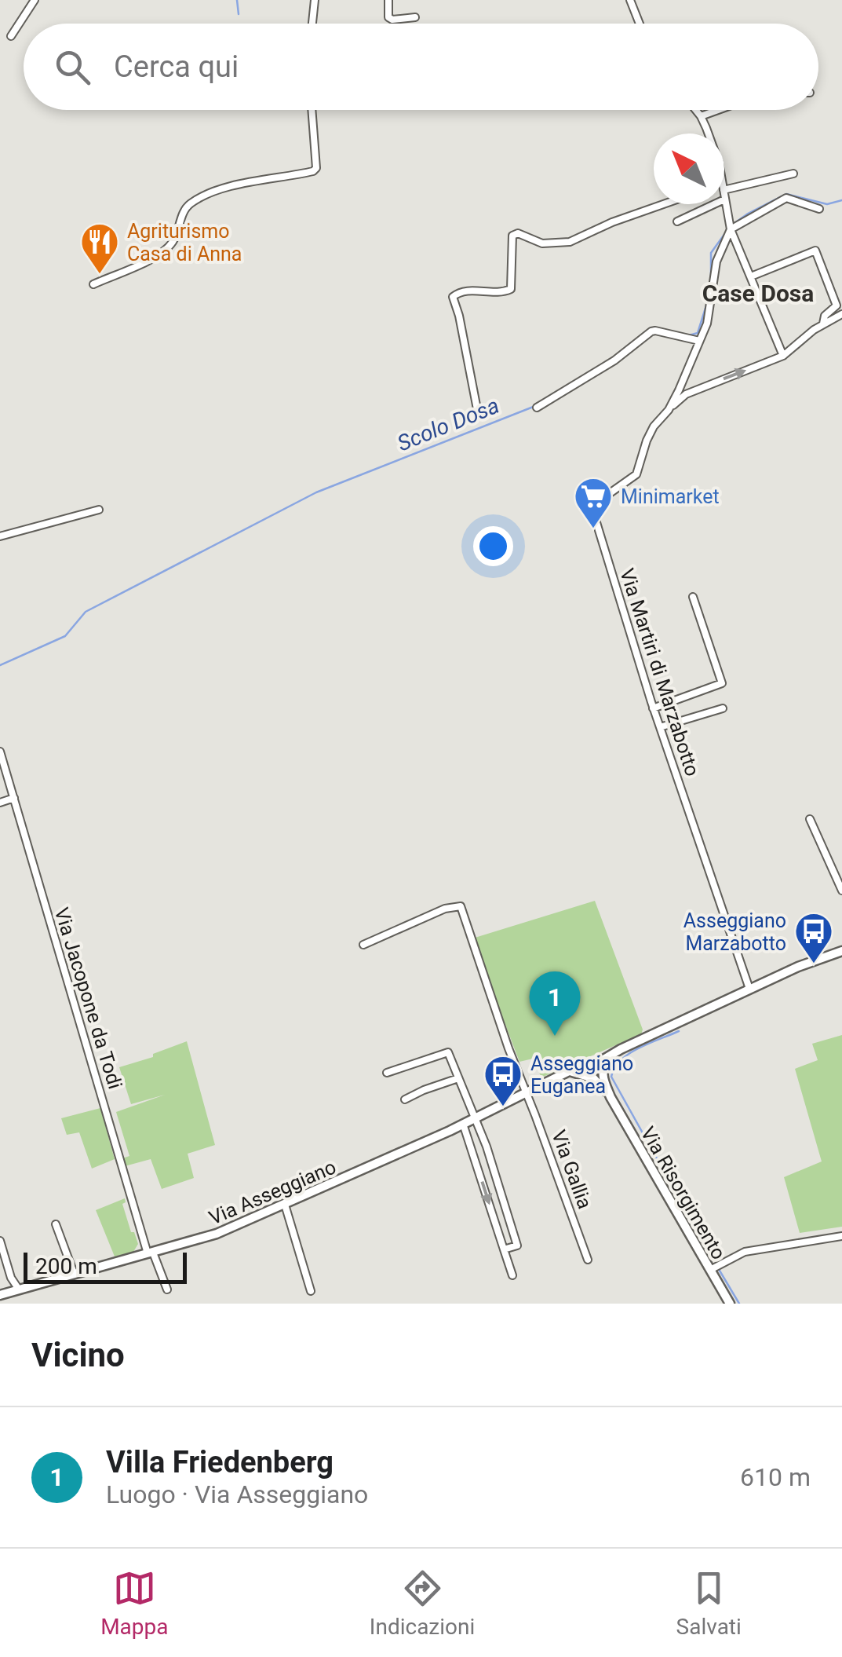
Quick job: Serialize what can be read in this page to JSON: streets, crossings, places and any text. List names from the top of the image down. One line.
{"streets":{"street":["Via Martiri di Marzabotto","Via Jacopone da Todi","Via Gallia","Via Asseggiano","Via Risorgimento"]},"crossings":[["Via Jacopone da Todi","Via Asseggiano"],["Via Gallia","Via Asseggiano"],["Via Asseggiano","Via Risorgimento"]],"districts":["Case Dosa"],"water":["Scolo Dosa"],"places":{"restaurant":["Agriturismo Casa di Anna"],"supermarket":["Minimarket"],"bus stop":["Asseggiano Marzabotto","Asseggiano Euganea"]},"scale_bar":"200 m","north":"top left","page":{"search":"Cerca qui","pins":"1","scale":"200 m","heading":"Vicino","list":[{"mark":"1","name":"Villa Friedenberg","note":"Luogo · Via Asseggiano","value":"610 m"}],"nav":["Mappa","Indicazioni","Salvati"]}}
